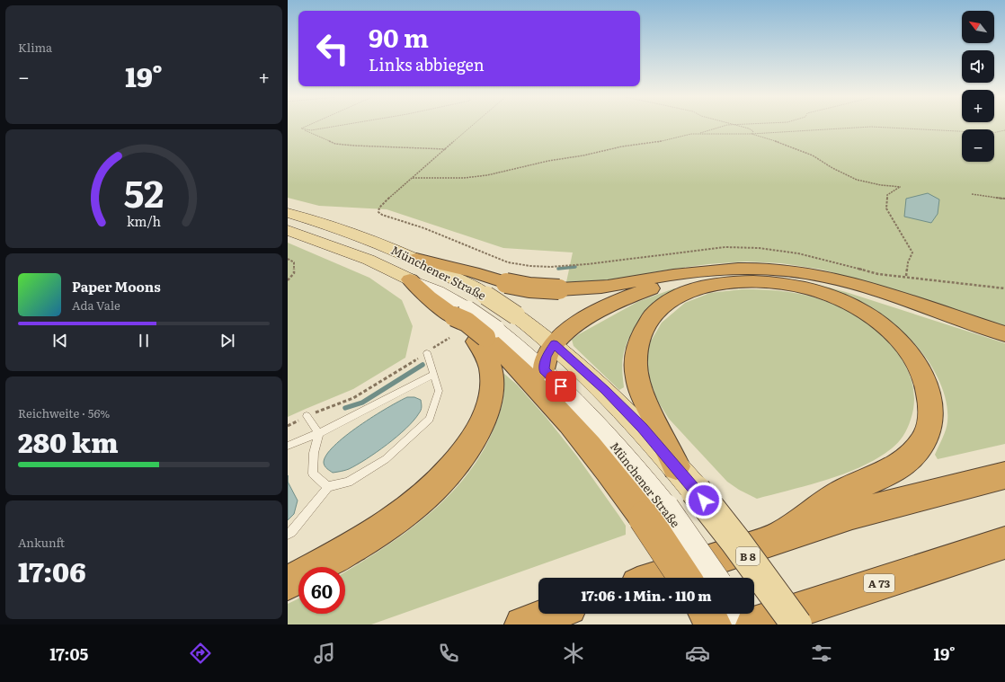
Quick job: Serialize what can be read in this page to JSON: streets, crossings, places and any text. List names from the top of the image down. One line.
{"streets":{"highway":["A 73"],"main road":["Münchener Straße","B 8"]},"north":"top left","page":{"tile":["Klima",["Reichweite · 56%","280 km"],["Ankunft","17:06"]],"map_buttons":["+","−"],"turn":["90 m","Links abbiegen"],"heat":["−","19°","+"],"song":["Paper Moons","Ada Vale"],"limit":"60","trip":"17:06 · 1 Min. · 110 m","tabs":["17:05","19°"],"gauge":["52","km/h"]}}
